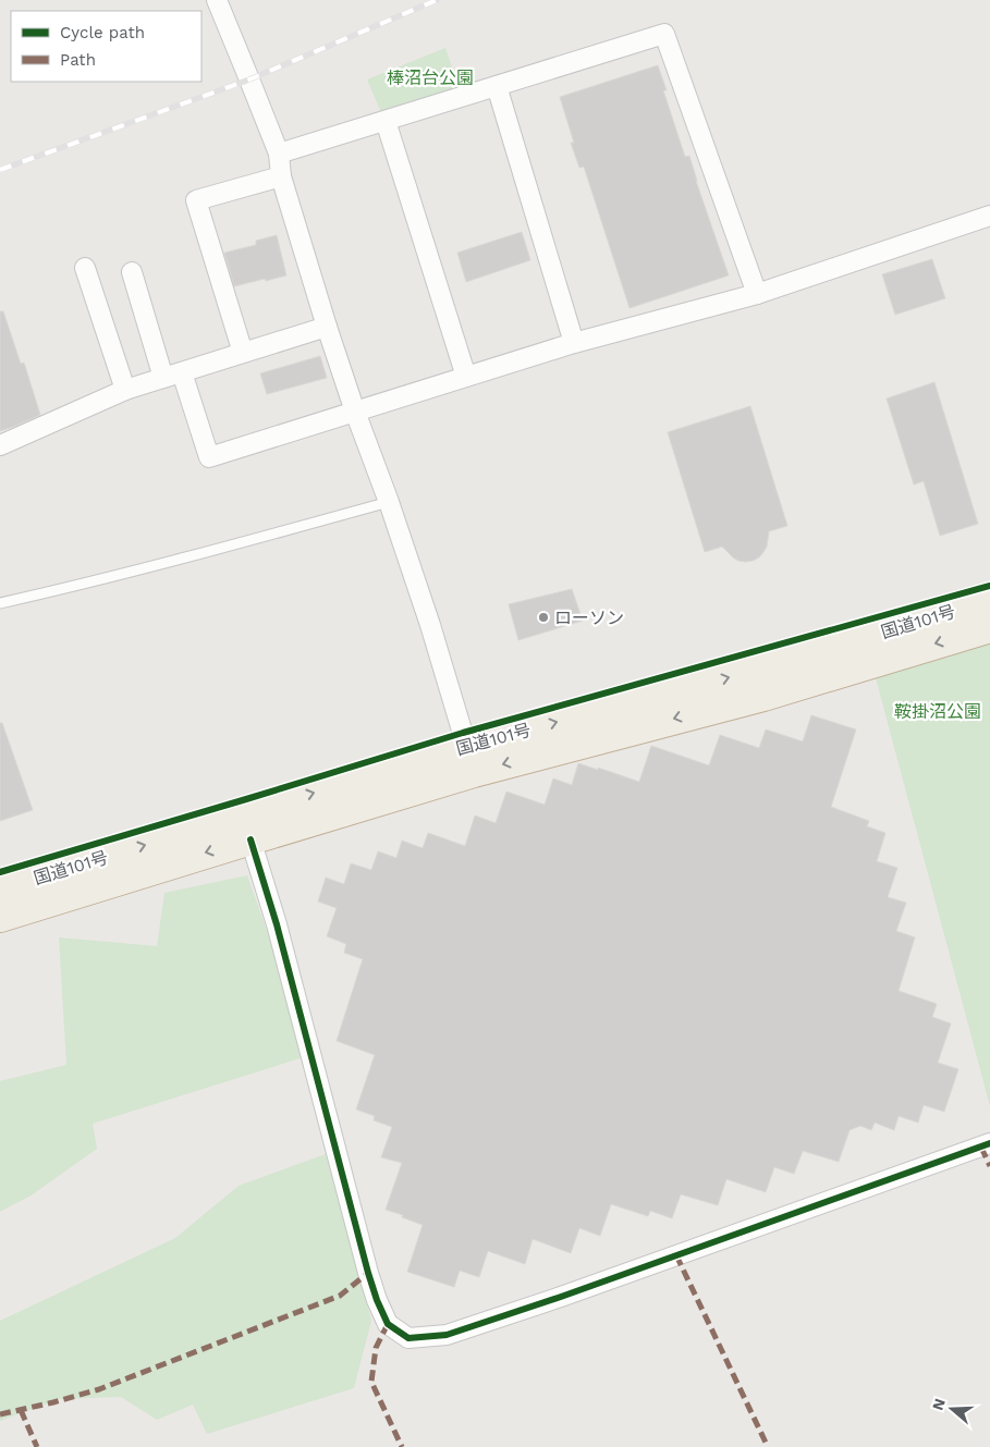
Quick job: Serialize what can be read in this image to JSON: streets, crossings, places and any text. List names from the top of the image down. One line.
{"streets":{"highway":["国道101号"]},"parks":["棒沼台公園","鞍掛沼公園"],"places":["ローソン"],"legend":["Cycle path","Path"],"north":"left"}
